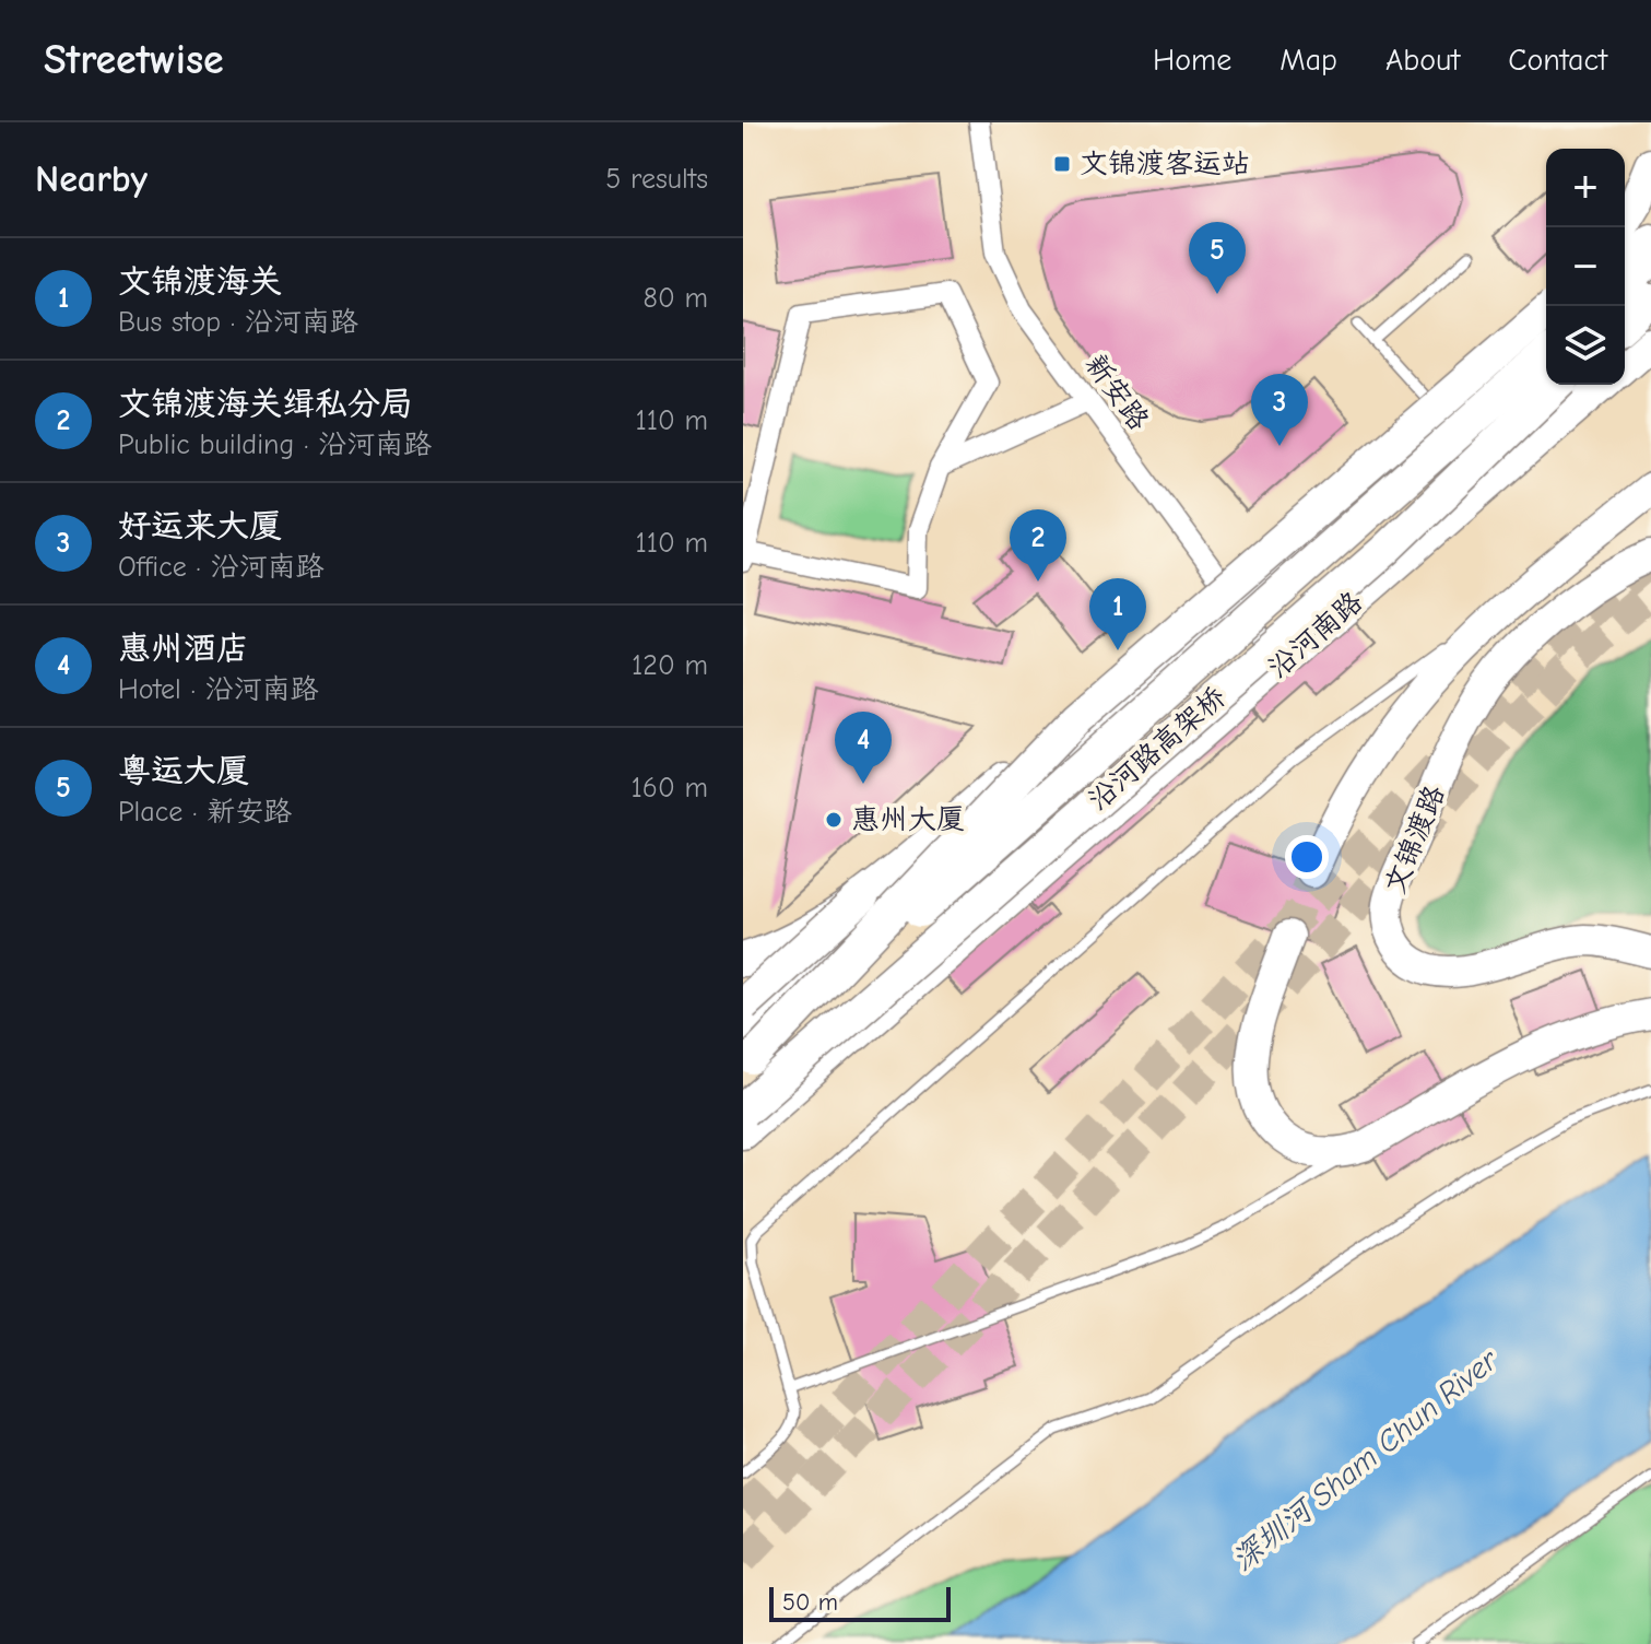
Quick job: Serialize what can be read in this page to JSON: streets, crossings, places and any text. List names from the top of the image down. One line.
{"streets":{"highway":["沿河路高架桥"],"main road":["沿河南路","文锦渡路"],"street":["新安路"]},"crossings":[["新安路","沿河南路"]],"water":["深圳河 Sham Chun River"],"places":{"transit":["文锦渡客运站"],"other":["惠州大厦"]},"scale_bar":"50 m","page":{"header":"Streetwise","nav":["Home","Map","About","Contact"],"heading":["Nearby","5 results"],"map_buttons":["+","−"],"pins":["5","3","2","1","4"],"list":[{"mark":"1","name":"文锦渡海关","note":"Bus stop · 沿河南路","value":"80 m"},{"mark":"2","name":"文锦渡海关缉私分局","note":"Public building · 沿河南路","value":"110 m"},{"mark":"3","name":"好运来大厦","note":"Office · 沿河南路","value":"110 m"},{"mark":"4","name":"惠州酒店","note":"Hotel · 沿河南路","value":"120 m"},{"mark":"5","name":"粤运大厦","note":"Place · 新安路","value":"160 m"}],"scale":"50 m"}}
